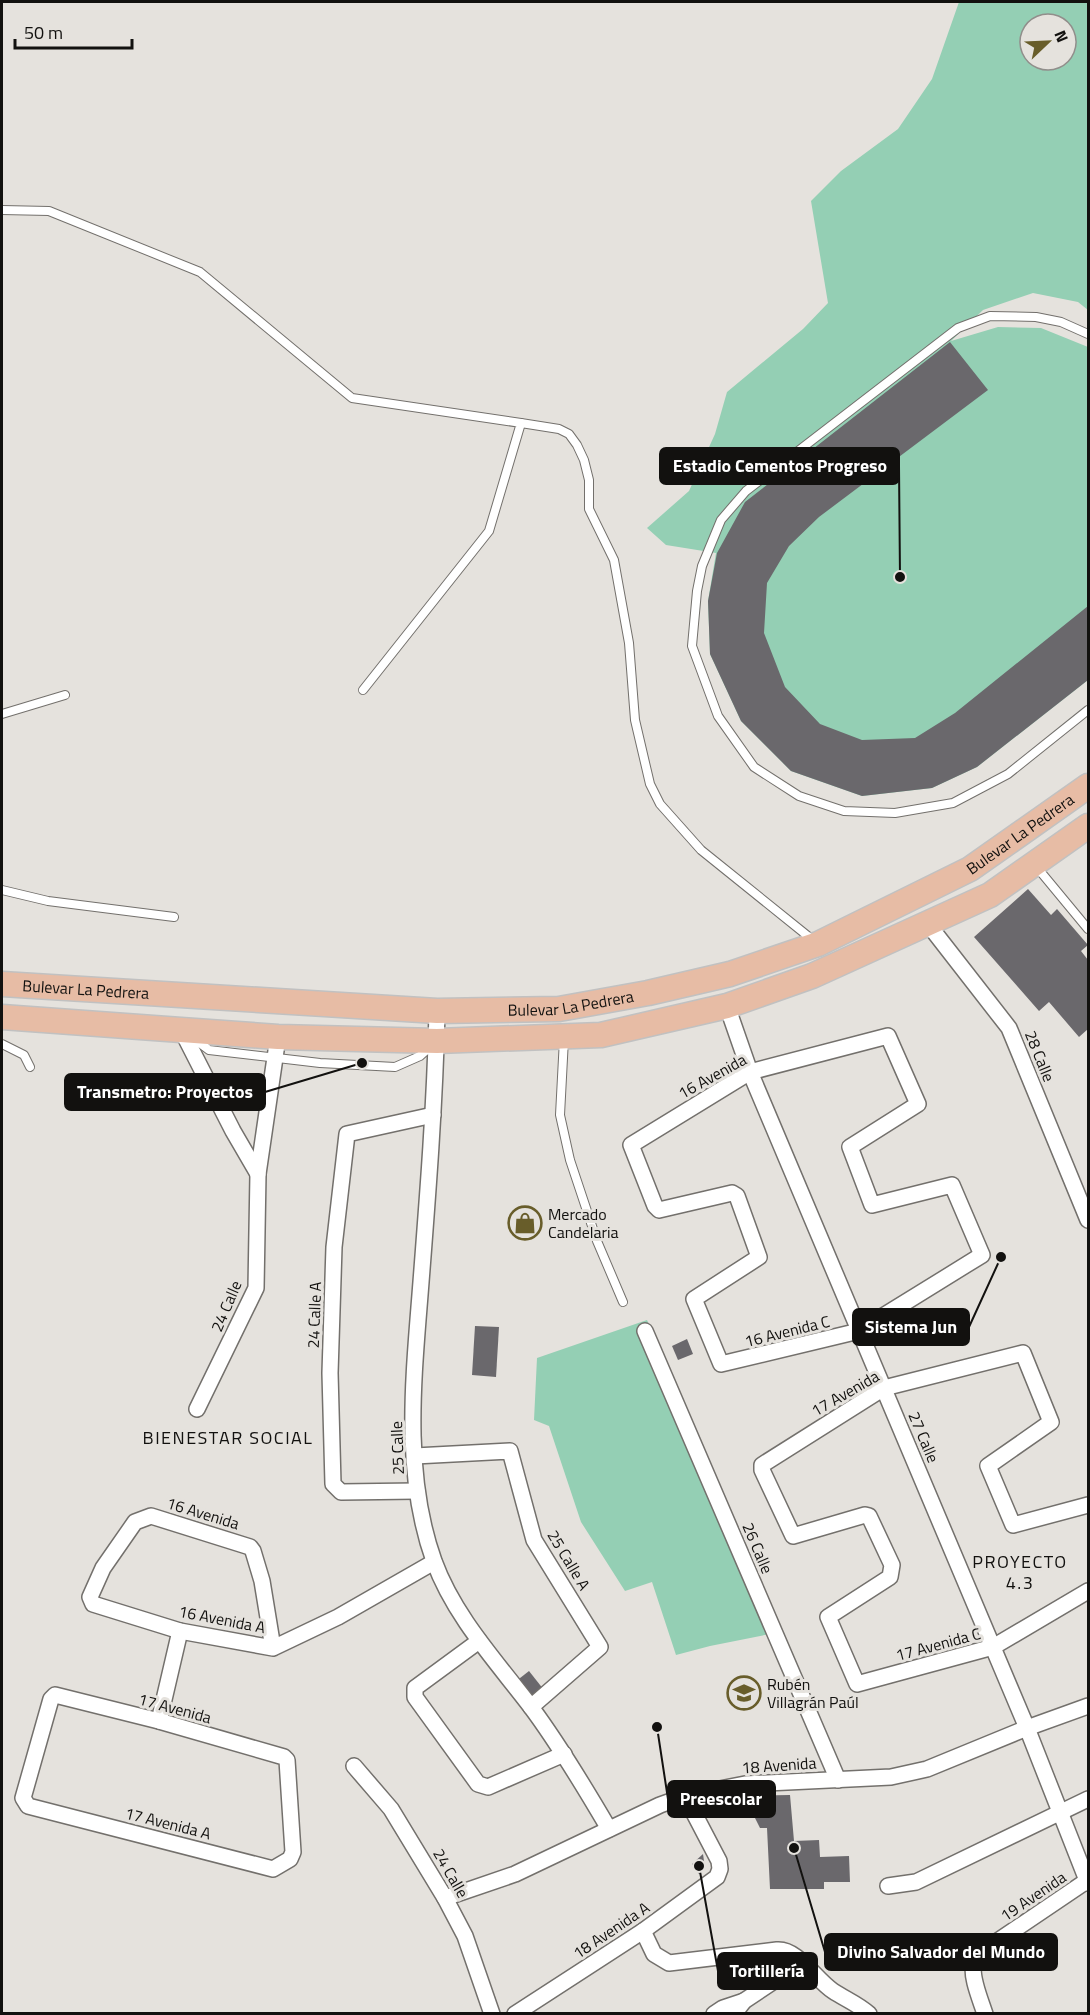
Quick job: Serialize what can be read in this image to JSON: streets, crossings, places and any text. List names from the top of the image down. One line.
{"streets":{"main road":["Bulevar La Pedrera"],"street":["28 Calle","16 Avenida","24 Calle","24 Calle A","16 Avenida C","17 Avenida","27 Calle","25 Calle","26 Calle","25 Calle A","16 Avenida A","17 Avenida C","18 Avenida","17 Avenida A","19 Avenida","18 Avenida A"]},"crossings":[["Bulevar La Pedrera","28 Calle"],["Bulevar La Pedrera","24 Calle"],["Bulevar La Pedrera","27 Calle"],["Bulevar La Pedrera","25 Calle"],["16 Avenida","16 Avenida C"],["16 Avenida","27 Calle"],["16 Avenida","16 Avenida A"],["24 Calle","18 Avenida"],["24 Calle A","25 Calle"],["16 Avenida C","27 Calle"],["17 Avenida","27 Calle"],["17 Avenida","17 Avenida C"],["17 Avenida","17 Avenida A"],["27 Calle","17 Avenida C"],["27 Calle","18 Avenida"],["27 Calle","19 Avenida"],["25 Calle","25 Calle A"],["25 Calle","16 Avenida A"],["25 Calle","18 Avenida"],["26 Calle","18 Avenida"],["18 Avenida","18 Avenida A"]],"districts":["BIENESTAR SOCIAL","PROYECTO 4.3"],"places":{"other":["Estadio Cementos Progreso","Transmetro: Proyectos","Sistema Jun","Preescolar","Divino Salvador del Mundo","Tortillería"],"shop":["Mercado Candelaria"],"school or university":["Rubén Villagrán Paúl"]},"scale_bar":"50 m","north":"top right"}
